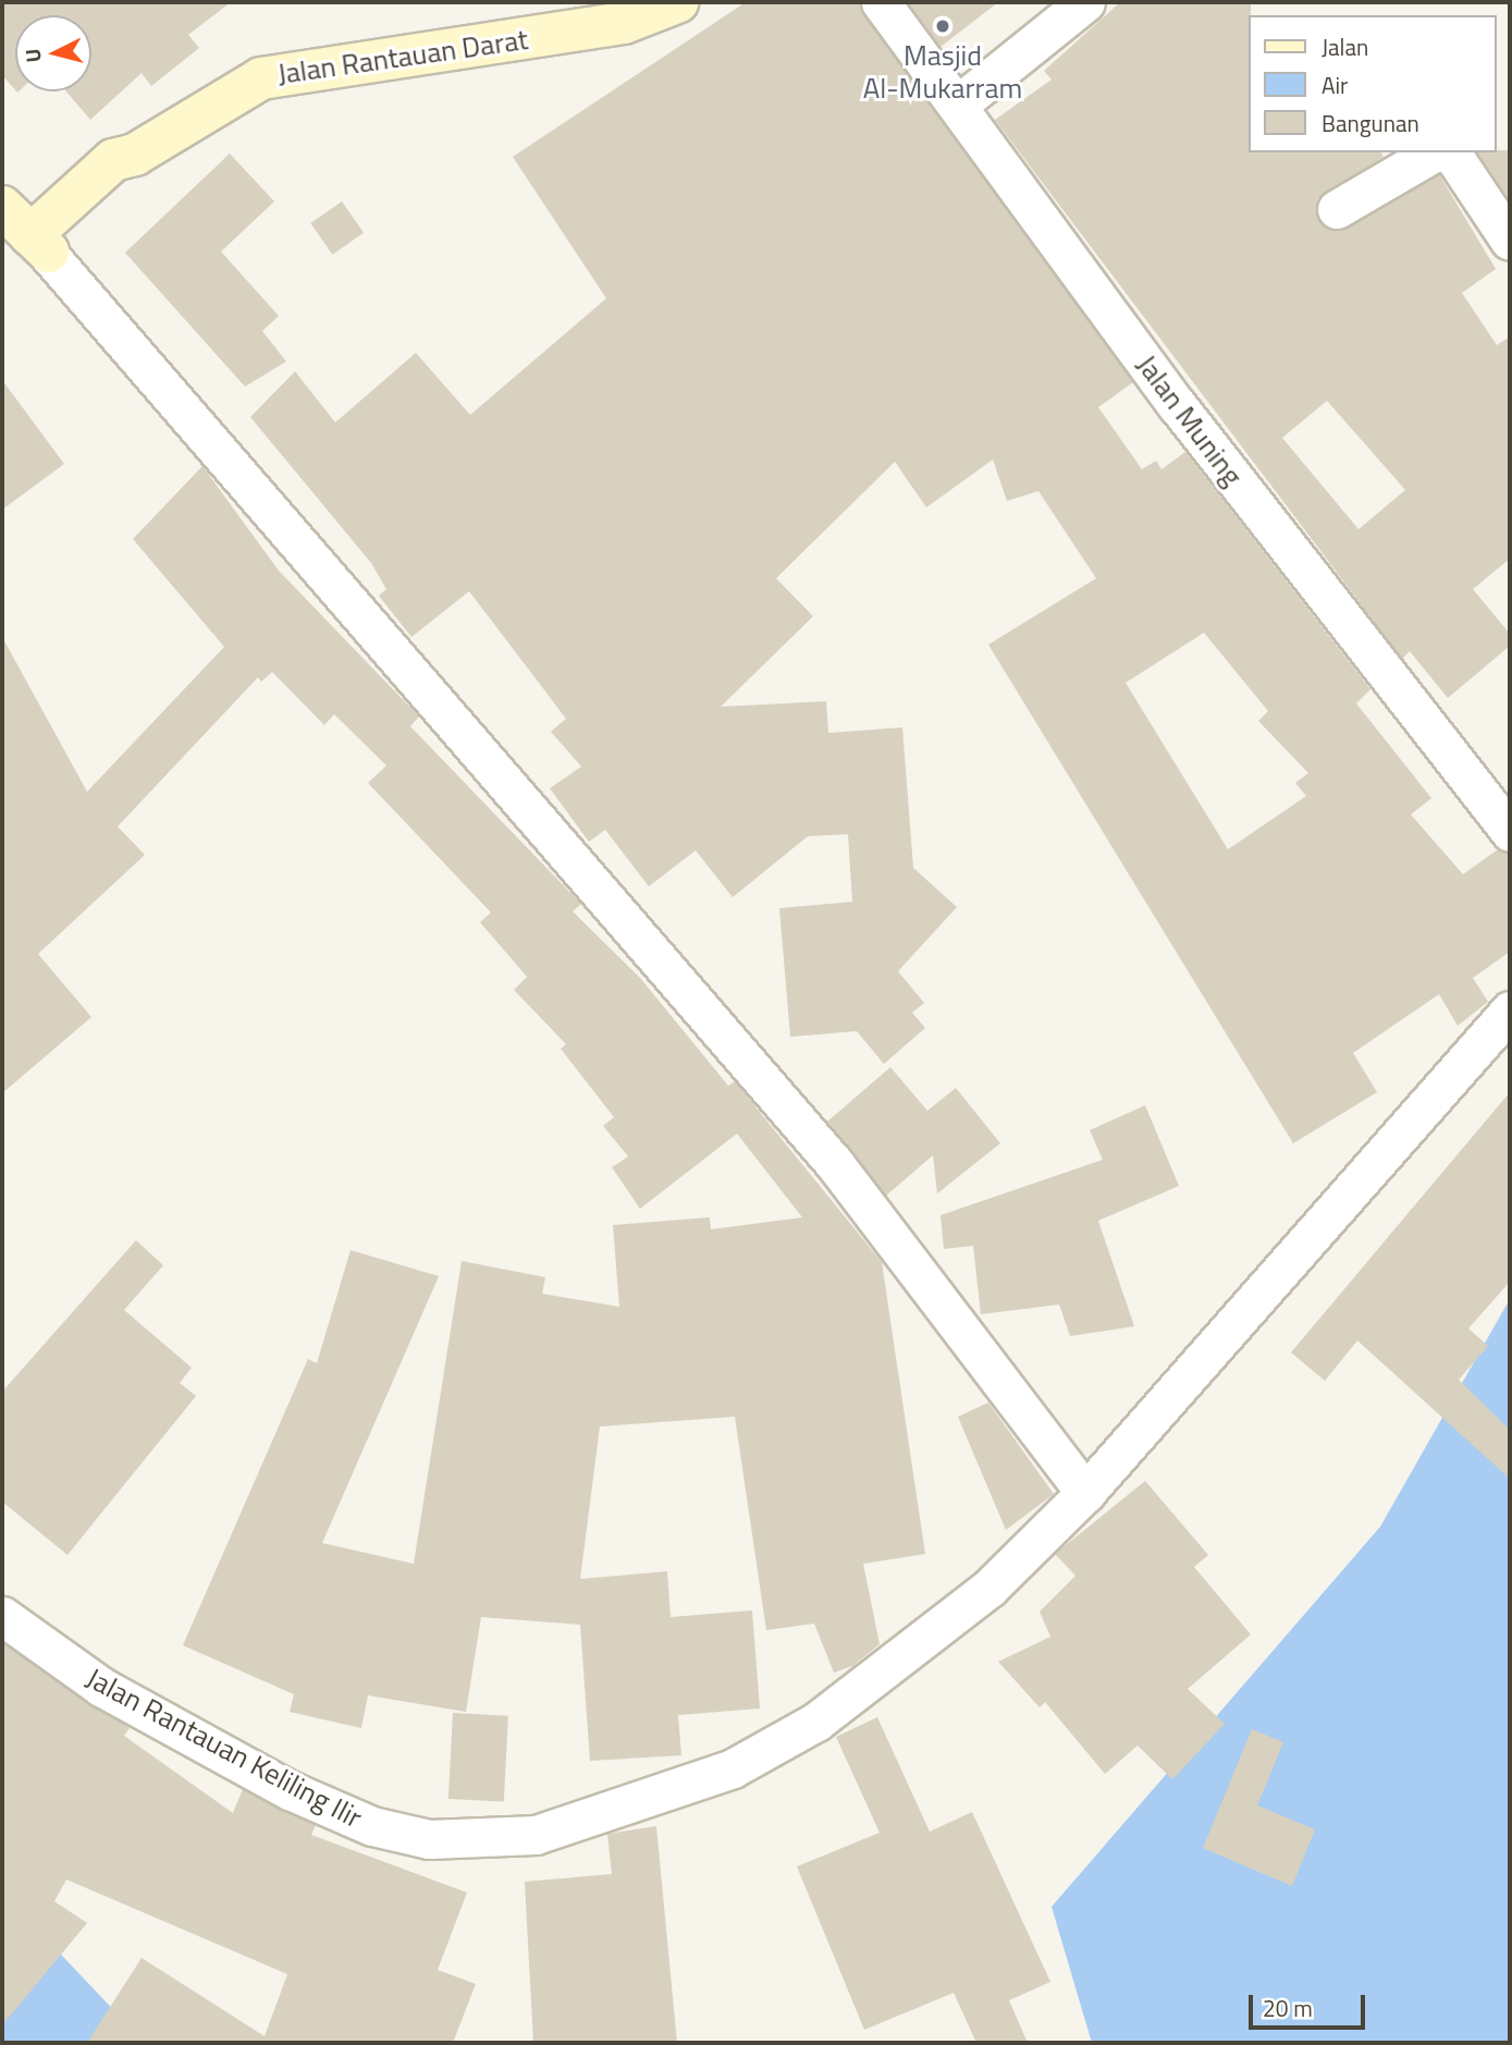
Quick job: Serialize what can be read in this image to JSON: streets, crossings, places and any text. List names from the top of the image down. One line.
{"streets":{"street":["Jalan Rantauan Darat","Jalan Muning","Jalan Rantauan Keliling Ilir"]},"places":["Masjid Al-Mukarram"],"legend":["Jalan","Air","Bangunan"],"scale_bar":"20 m","north":"left"}
